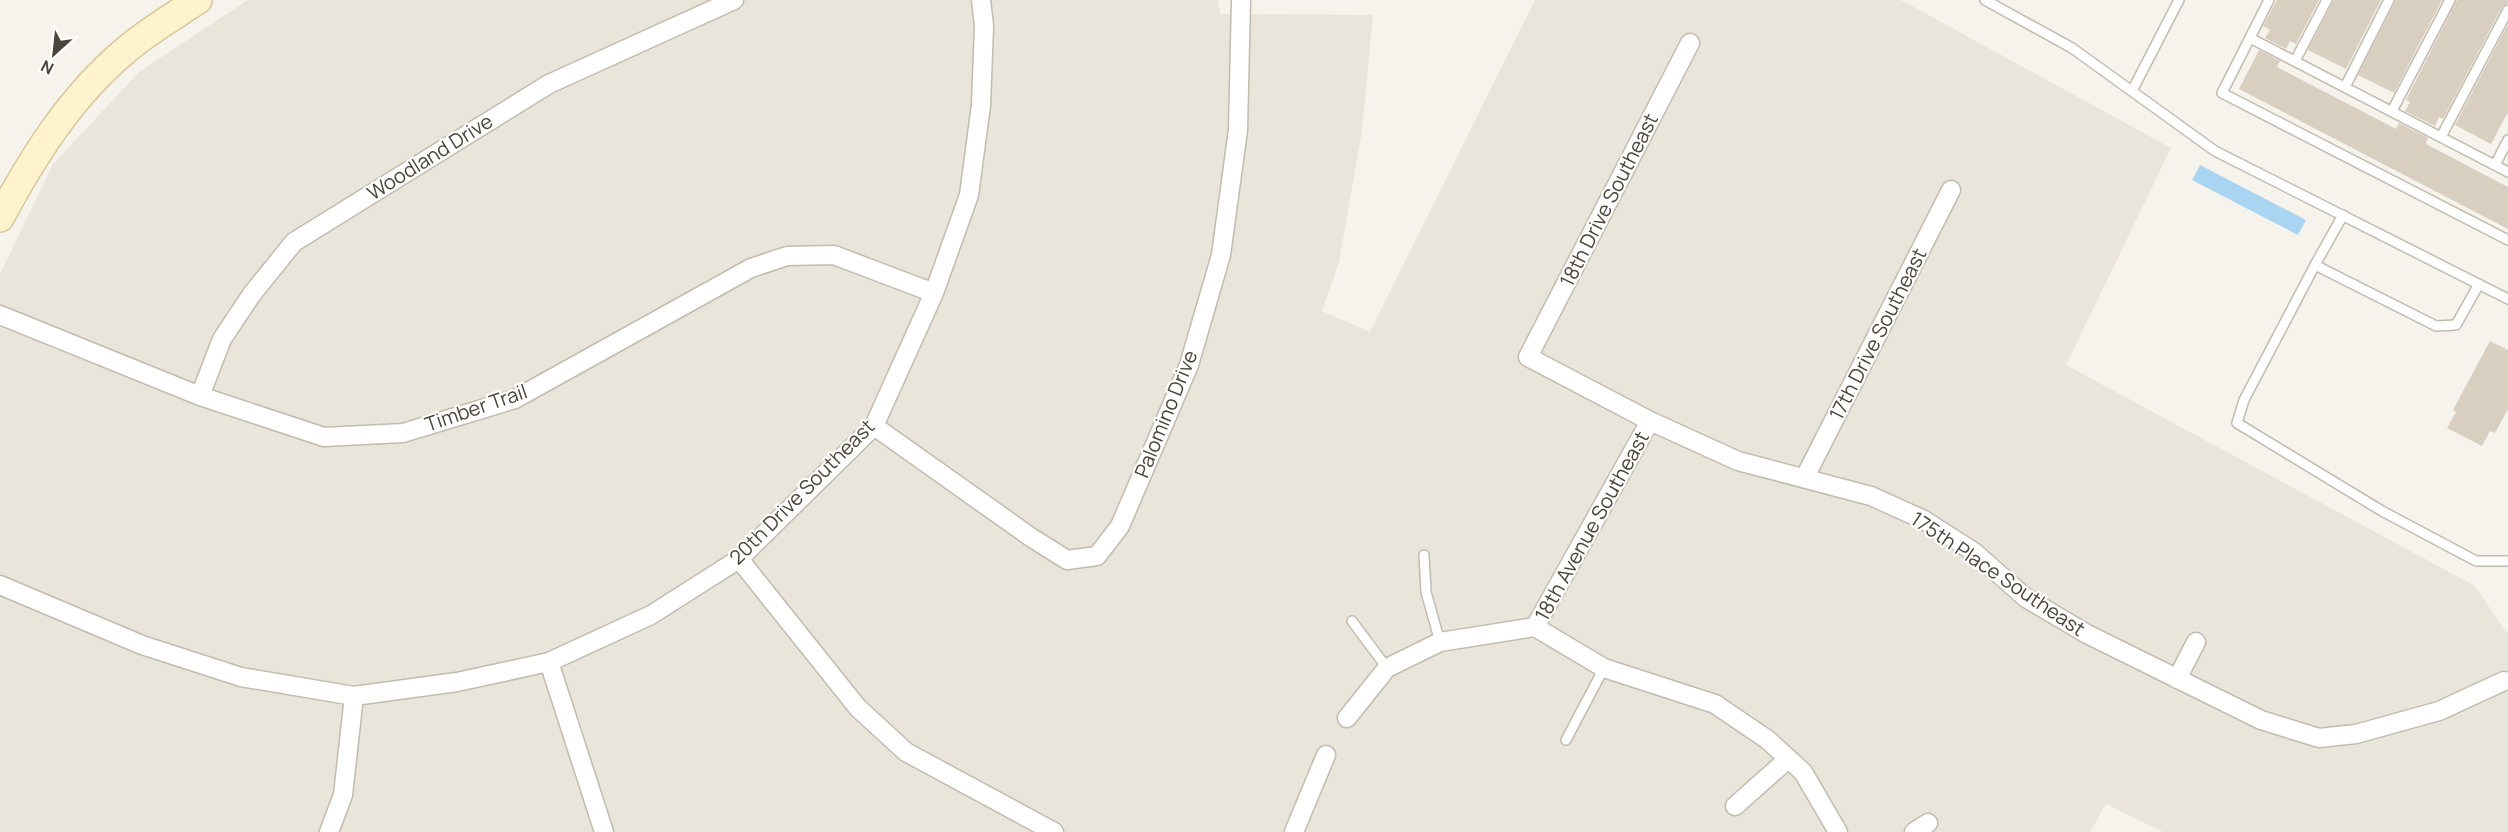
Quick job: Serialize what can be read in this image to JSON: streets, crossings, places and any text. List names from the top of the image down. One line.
{"streets":{"street":["Woodland Drive","18th Drive Southeast","17th Drive Southeast","Timber Trail","Palomino Drive","20th Drive Southeast","18th Avenue Southeast","175th Place Southeast"]},"crossings":[["Woodland Drive","Timber Trail"],["18th Drive Southeast","175th Place Southeast"],["17th Drive Southeast","175th Place Southeast"],["Timber Trail","20th Drive Southeast"],["Palomino Drive","20th Drive Southeast"],["18th Avenue Southeast","175th Place Southeast"]],"north":"bottom left"}
